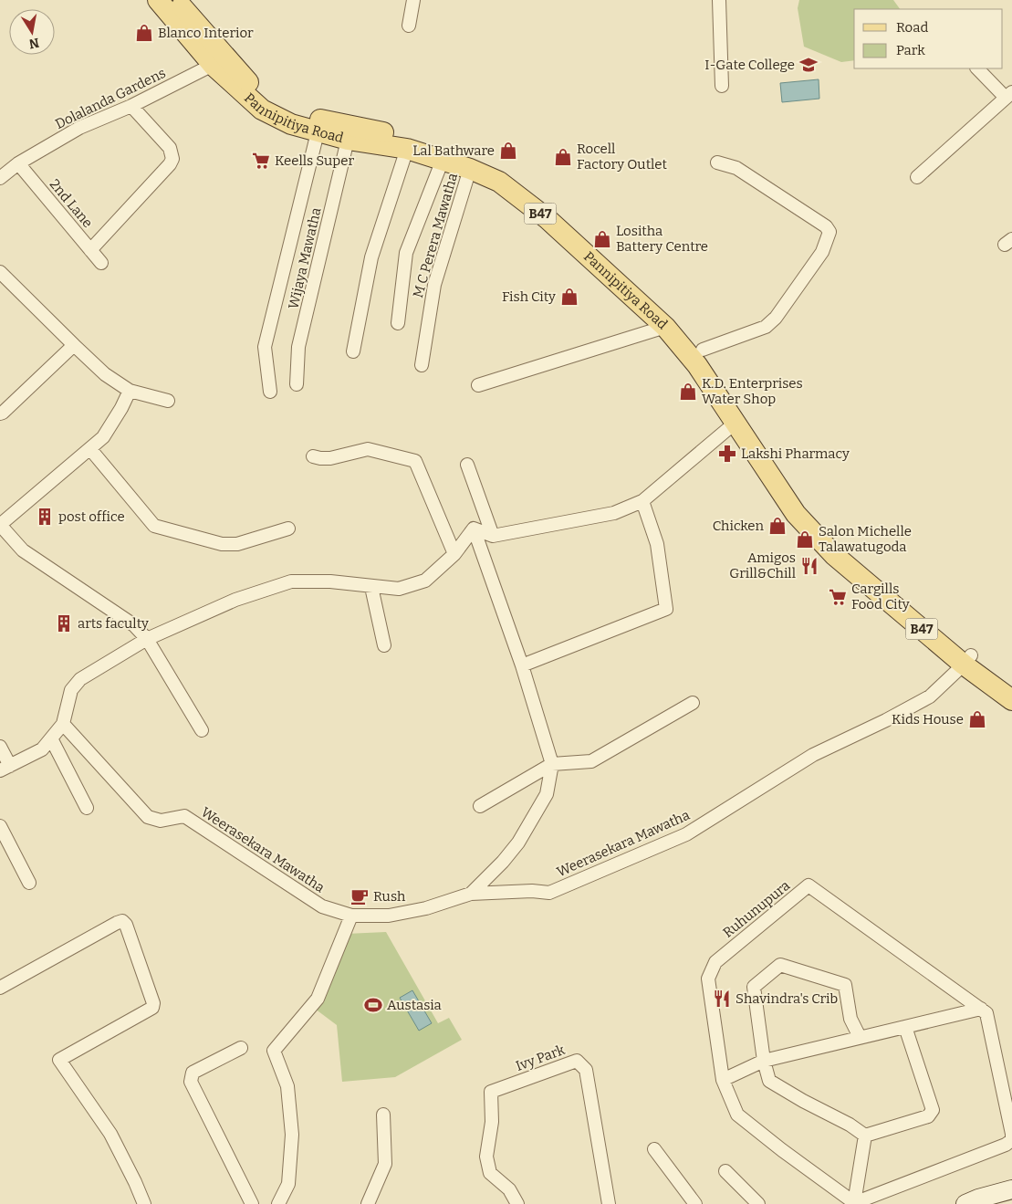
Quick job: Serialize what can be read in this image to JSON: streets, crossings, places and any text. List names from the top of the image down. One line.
{"streets":{"main road":["Pannipitiya Road","B47"],"street":["Dolalanda Gardens","2nd Lane","M C Perera Mawatha","Wijaya Mawatha","Weerasekara Mawatha","Ruhunupura","Ivy Park"]},"crossings":[["Dolalanda Gardens","Pannipitiya Road"],["Dolalanda Gardens","2nd Lane"],["Pannipitiya Road","M C Perera Mawatha"],["Pannipitiya Road","Wijaya Mawatha"],["Pannipitiya Road","Weerasekara Mawatha"]],"places":{"shop":["Blanco Interior","Lal Bathware","Rocell Factory Outlet","Lositha Battery Centre","Fish City","K.D. Enterprises Water Shop","Chicken","Salon Michelle Talawatugoda","Kids House"],"school or university":["I-Gate College"],"supermarket":["Keells Super","Cargills Food City"],"pharmacy":["Lakshi Pharmacy"],"building":["post office","arts faculty"],"restaurant":["Amigos Grill&Chill","Shavindra's Crib"],"cafe":["Rush"],"sports":["Austasia"]},"legend":["Road","Park"],"north":"bottom"}
